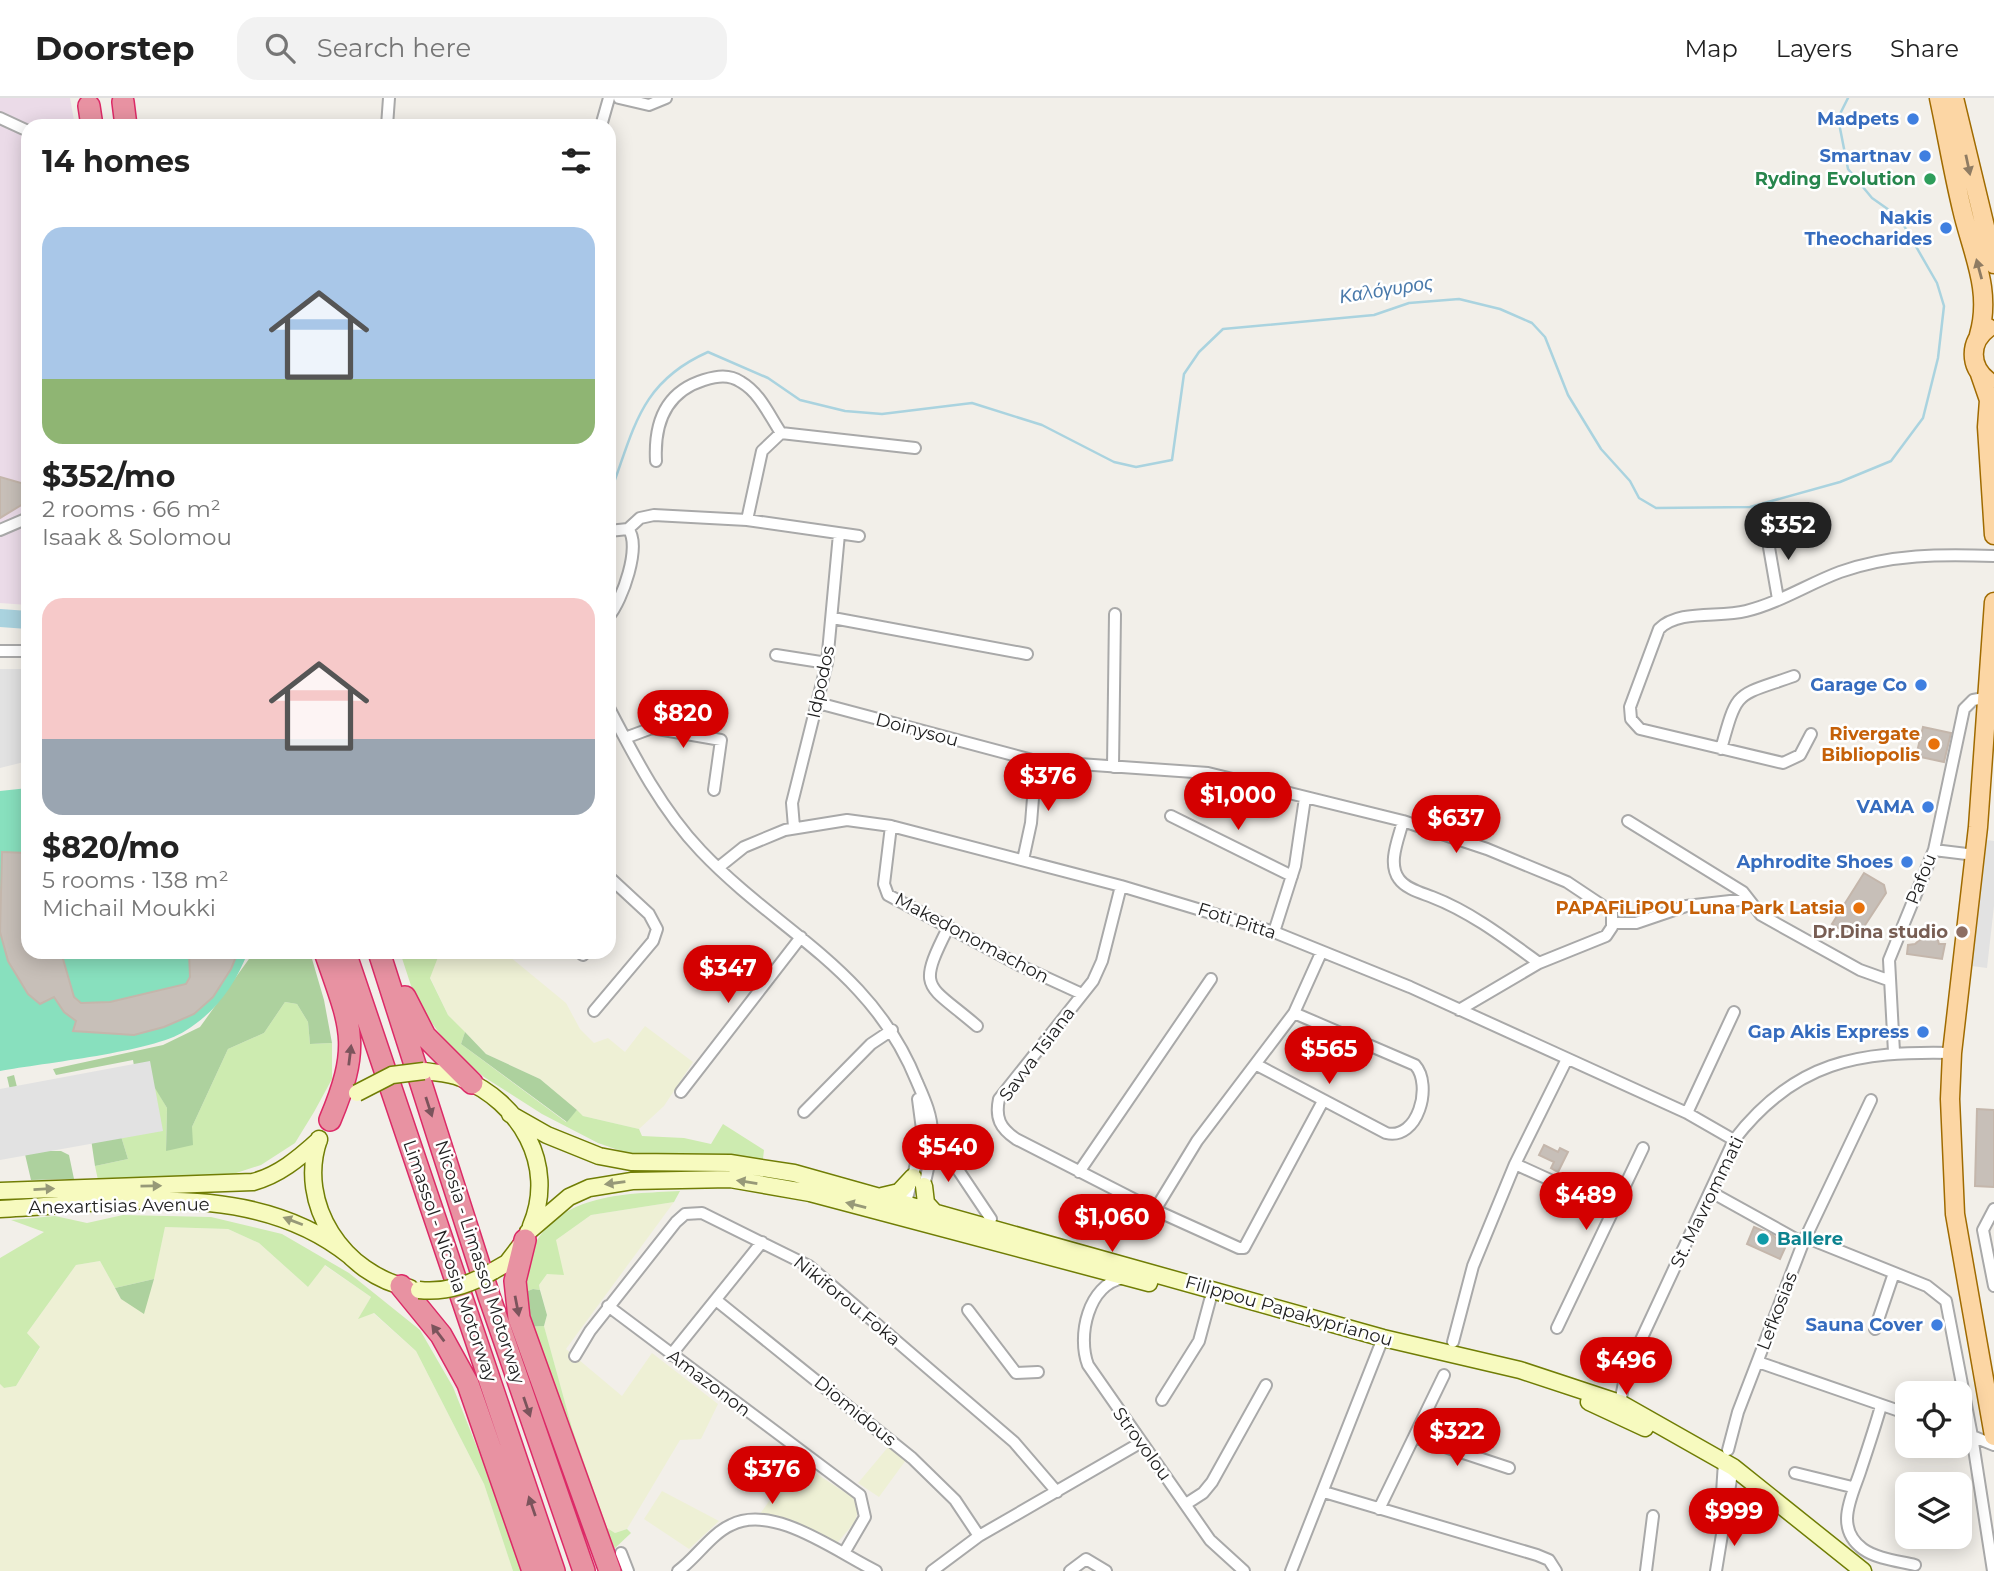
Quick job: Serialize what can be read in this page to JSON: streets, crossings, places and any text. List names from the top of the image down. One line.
{"streets":{"highway":["Limassol - Nicosia Motorway","Nicosia - Limassol Motorway"],"main road":["Anexartisias Avenue","Filippou Papakyprianou"],"street":["Idpodos","Doinysou","Pafou","Foti Pitta","Makedonomachon","Savva Tsiana","St. Mavrommati","Nikiforou Foka","Lefkosias","Amazonon","Diomidous","Strovolou"]},"crossings":[["Idpodos","Doinysou"],["Idpodos","Foti Pitta"],["Pafou","St. Mavrommati"],["Foti Pitta","Makedonomachon"],["Foti Pitta","Savva Tsiana"],["Foti Pitta","St. Mavrommati"],["Makedonomachon","Savva Tsiana"],["St. Mavrommati","Filippou Papakyprianou"],["Anexartisias Avenue","Filippou Papakyprianou"],["Nikiforou Foka","Amazonon"],["Filippou Papakyprianou","Lefkosias"]],"water":["Καλόγυρος"],"places":["Madpets","Smartnav","Ryding Evolution","Nakis Theocharides","Garage Co","Rivergate Bibliopolis","VAMA","Aphrodite Shoes","PAPAFiLiPOU Luna Park Latsia","Dr.Dina studio","Gap Akis Express","Ballere","Sauna Cover"],"page":{"header":"Doorstep","search":"Search here","nav":["Map","Layers","Share"],"heading":"14 homes","list":[{"name":"$352/mo","note":"2 rooms · 66 m² · Isaak & Solomou"},{"name":"$820/mo","note":"5 rooms · 138 m² · Michail Moukki"}],"price":["$352","$820","$376","$1,000","$637","$347","$565","$540","$489","$1,060","$496","$322","$376","$999"]}}
